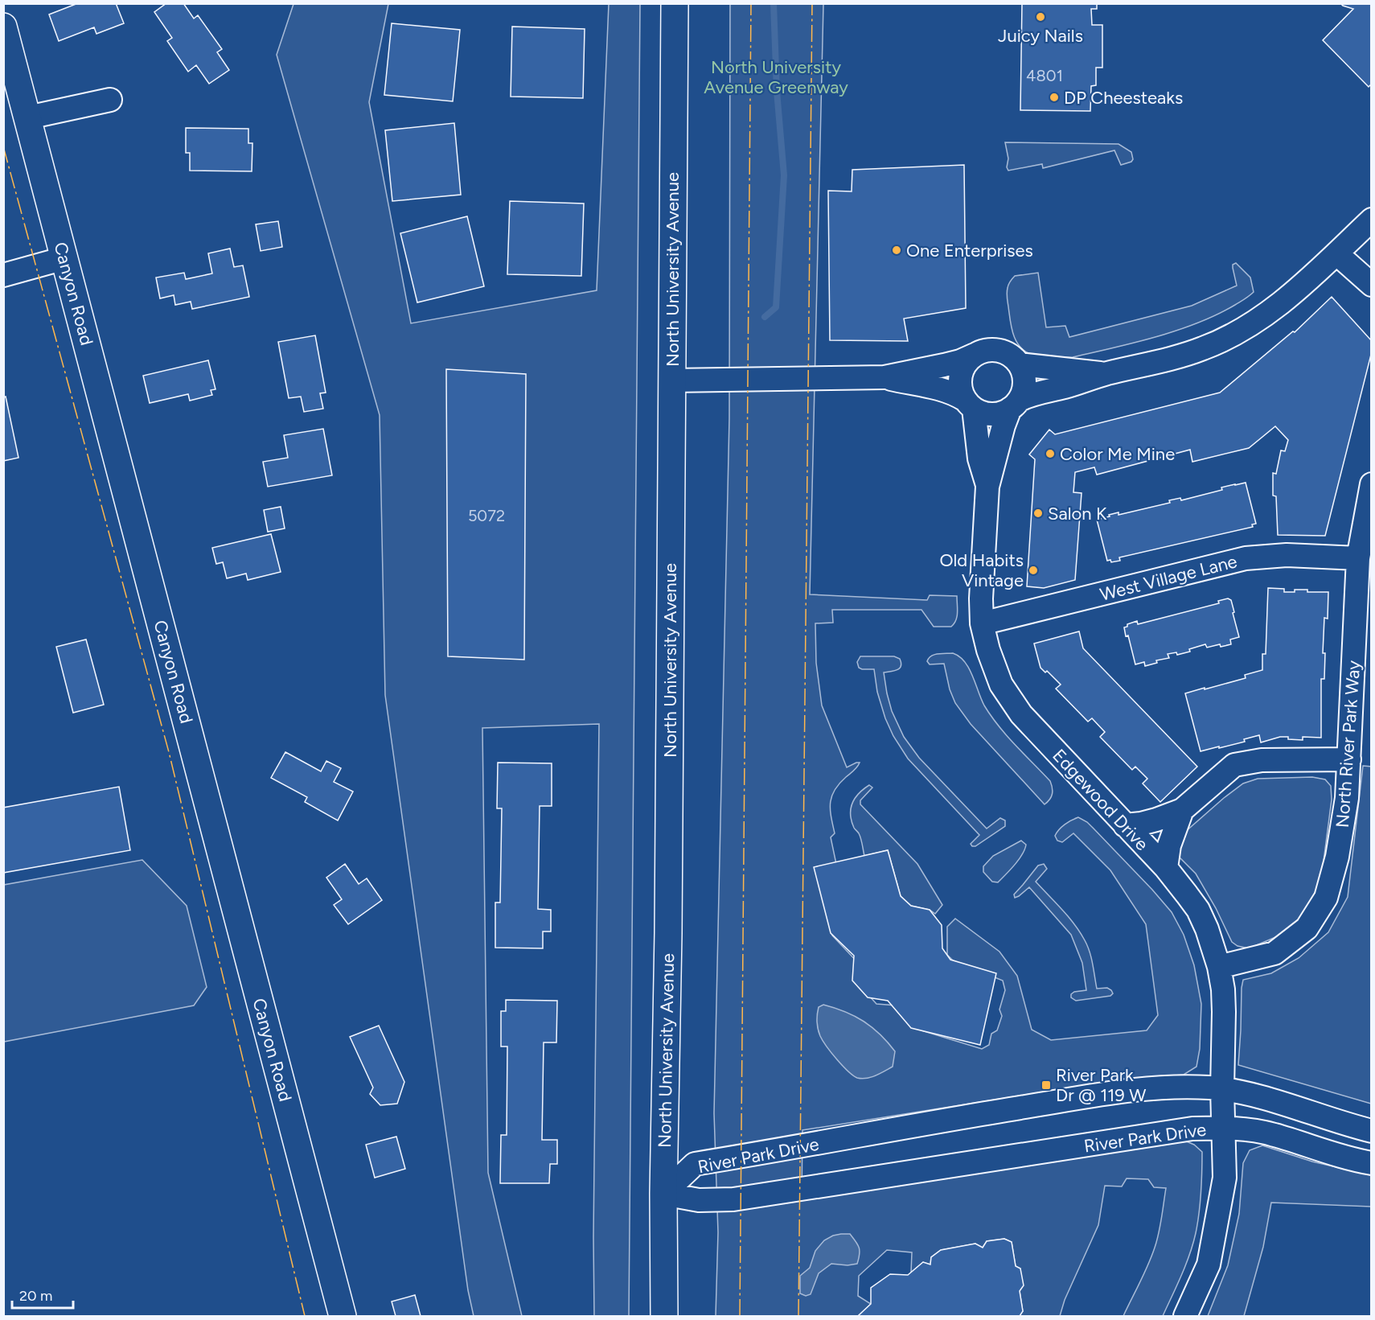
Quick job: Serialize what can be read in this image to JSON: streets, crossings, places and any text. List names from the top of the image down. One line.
{"streets":{"main road":["North University Avenue","Canyon Road"],"street":["West Village Lane","North River Park Way","Edgewood Drive","River Park Drive"]},"crossings":[["North University Avenue","River Park Drive"],["West Village Lane","North River Park Way"],["West Village Lane","Edgewood Drive"],["North River Park Way","Edgewood Drive"],["Edgewood Drive","River Park Drive"]],"parks":["North University Avenue Greenway"],"places":{"other":["Juicy Nails","DP Cheesteaks","One Enterprises","Color Me Mine","Salon K","Old Habits Vintage"],"transit":["River Park Dr @ 119 W"]},"house_numbers":["4801","5072"],"scale_bar":"20 m"}
